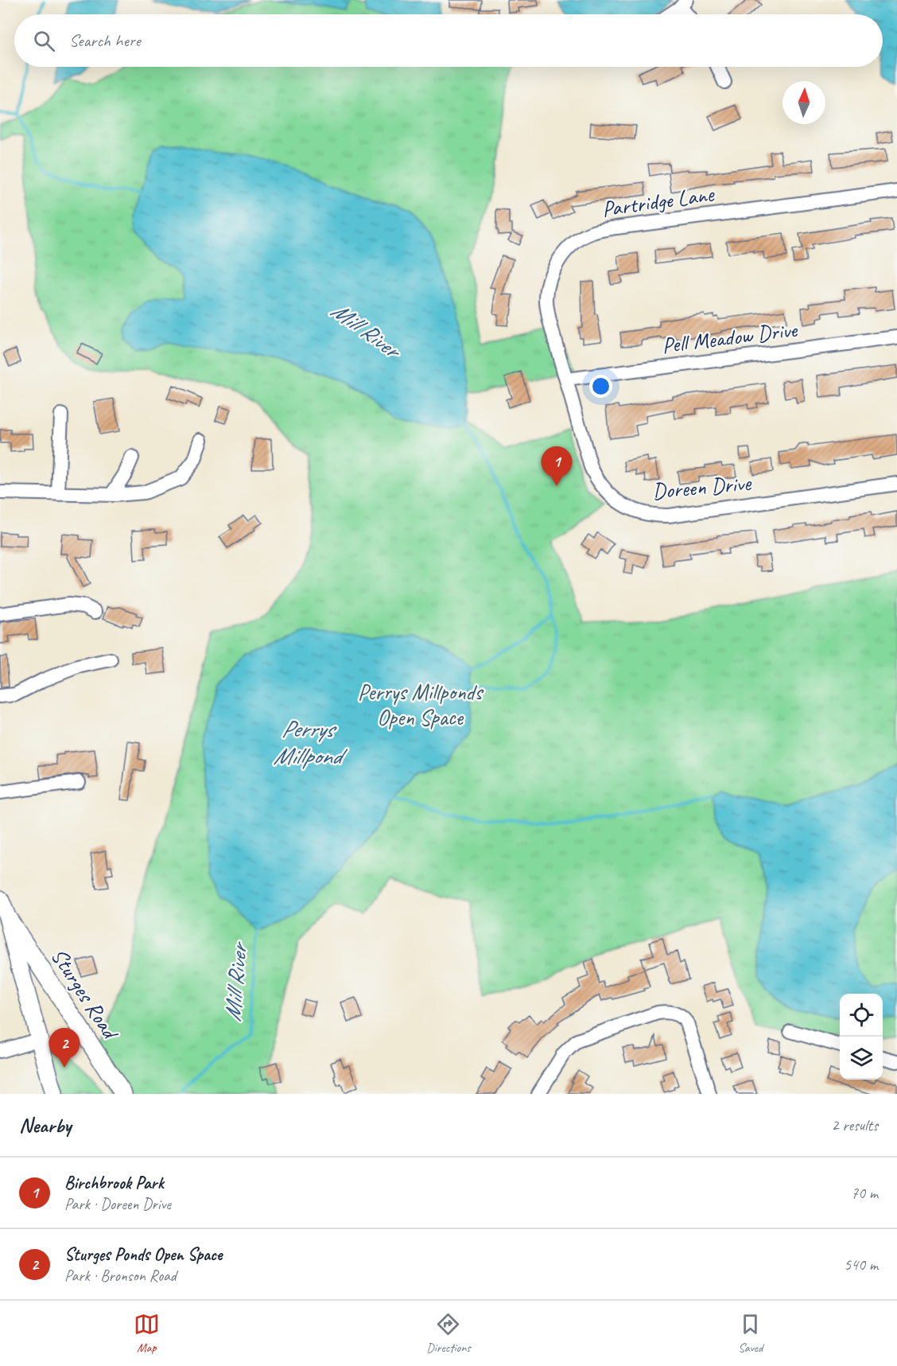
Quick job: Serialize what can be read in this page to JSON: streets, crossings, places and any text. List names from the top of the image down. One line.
{"streets":{"main road":["Sturges Road"],"street":["Partridge Lane","Pell Meadow Drive","Doreen Drive"]},"crossings":[["Partridge Lane","Pell Meadow Drive"],["Partridge Lane","Doreen Drive"],["Pell Meadow Drive","Doreen Drive"]],"water":["Mill River","Perrys Millpond"],"parks":["Perrys Millponds Open Space"],"north":"top","page":{"search":"Search here","pins":["1","2"],"heading":["Nearby","2 results"],"list":[{"mark":"1","name":"Birchbrook Park","note":"Park · Doreen Drive","value":"70 m"},{"mark":"2","name":"Sturges Ponds Open Space","note":"Park · Bronson Road","value":"540 m"}],"nav":["Map","Directions","Saved"]}}
